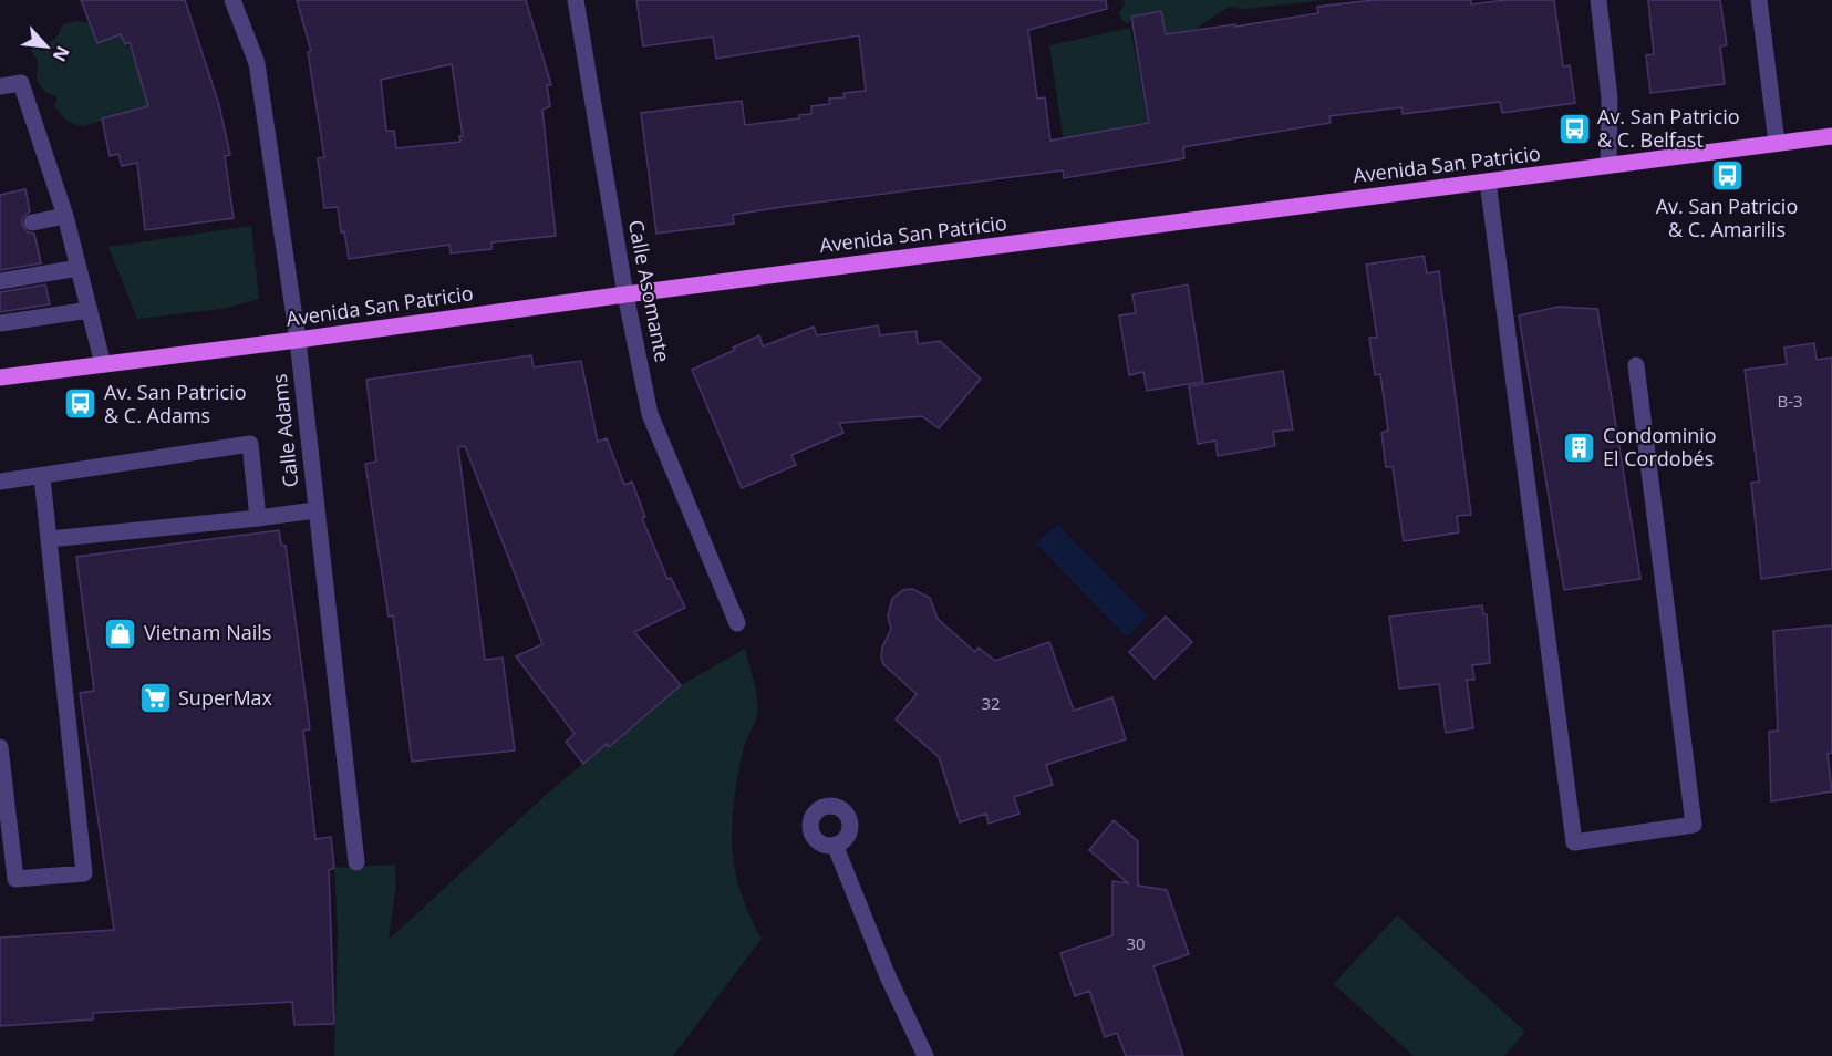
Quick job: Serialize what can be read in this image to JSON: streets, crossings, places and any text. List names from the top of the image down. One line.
{"streets":{"main road":["Avenida San Patricio"],"street":["Calle Asomante","Calle Adams"]},"crossings":[["Avenida San Patricio","Calle Asomante"],["Avenida San Patricio","Calle Adams"]],"places":{"bus stop":["Av. San Patricio & C. Belfast","Av. San Patricio & C. Amarilis","Av. San Patricio & C. Adams"],"building":["Condominio El Cordobés"],"shop":["Vietnam Nails"],"supermarket":["SuperMax"]},"house_numbers":["B-3","32","30"],"north":"bottom right"}
